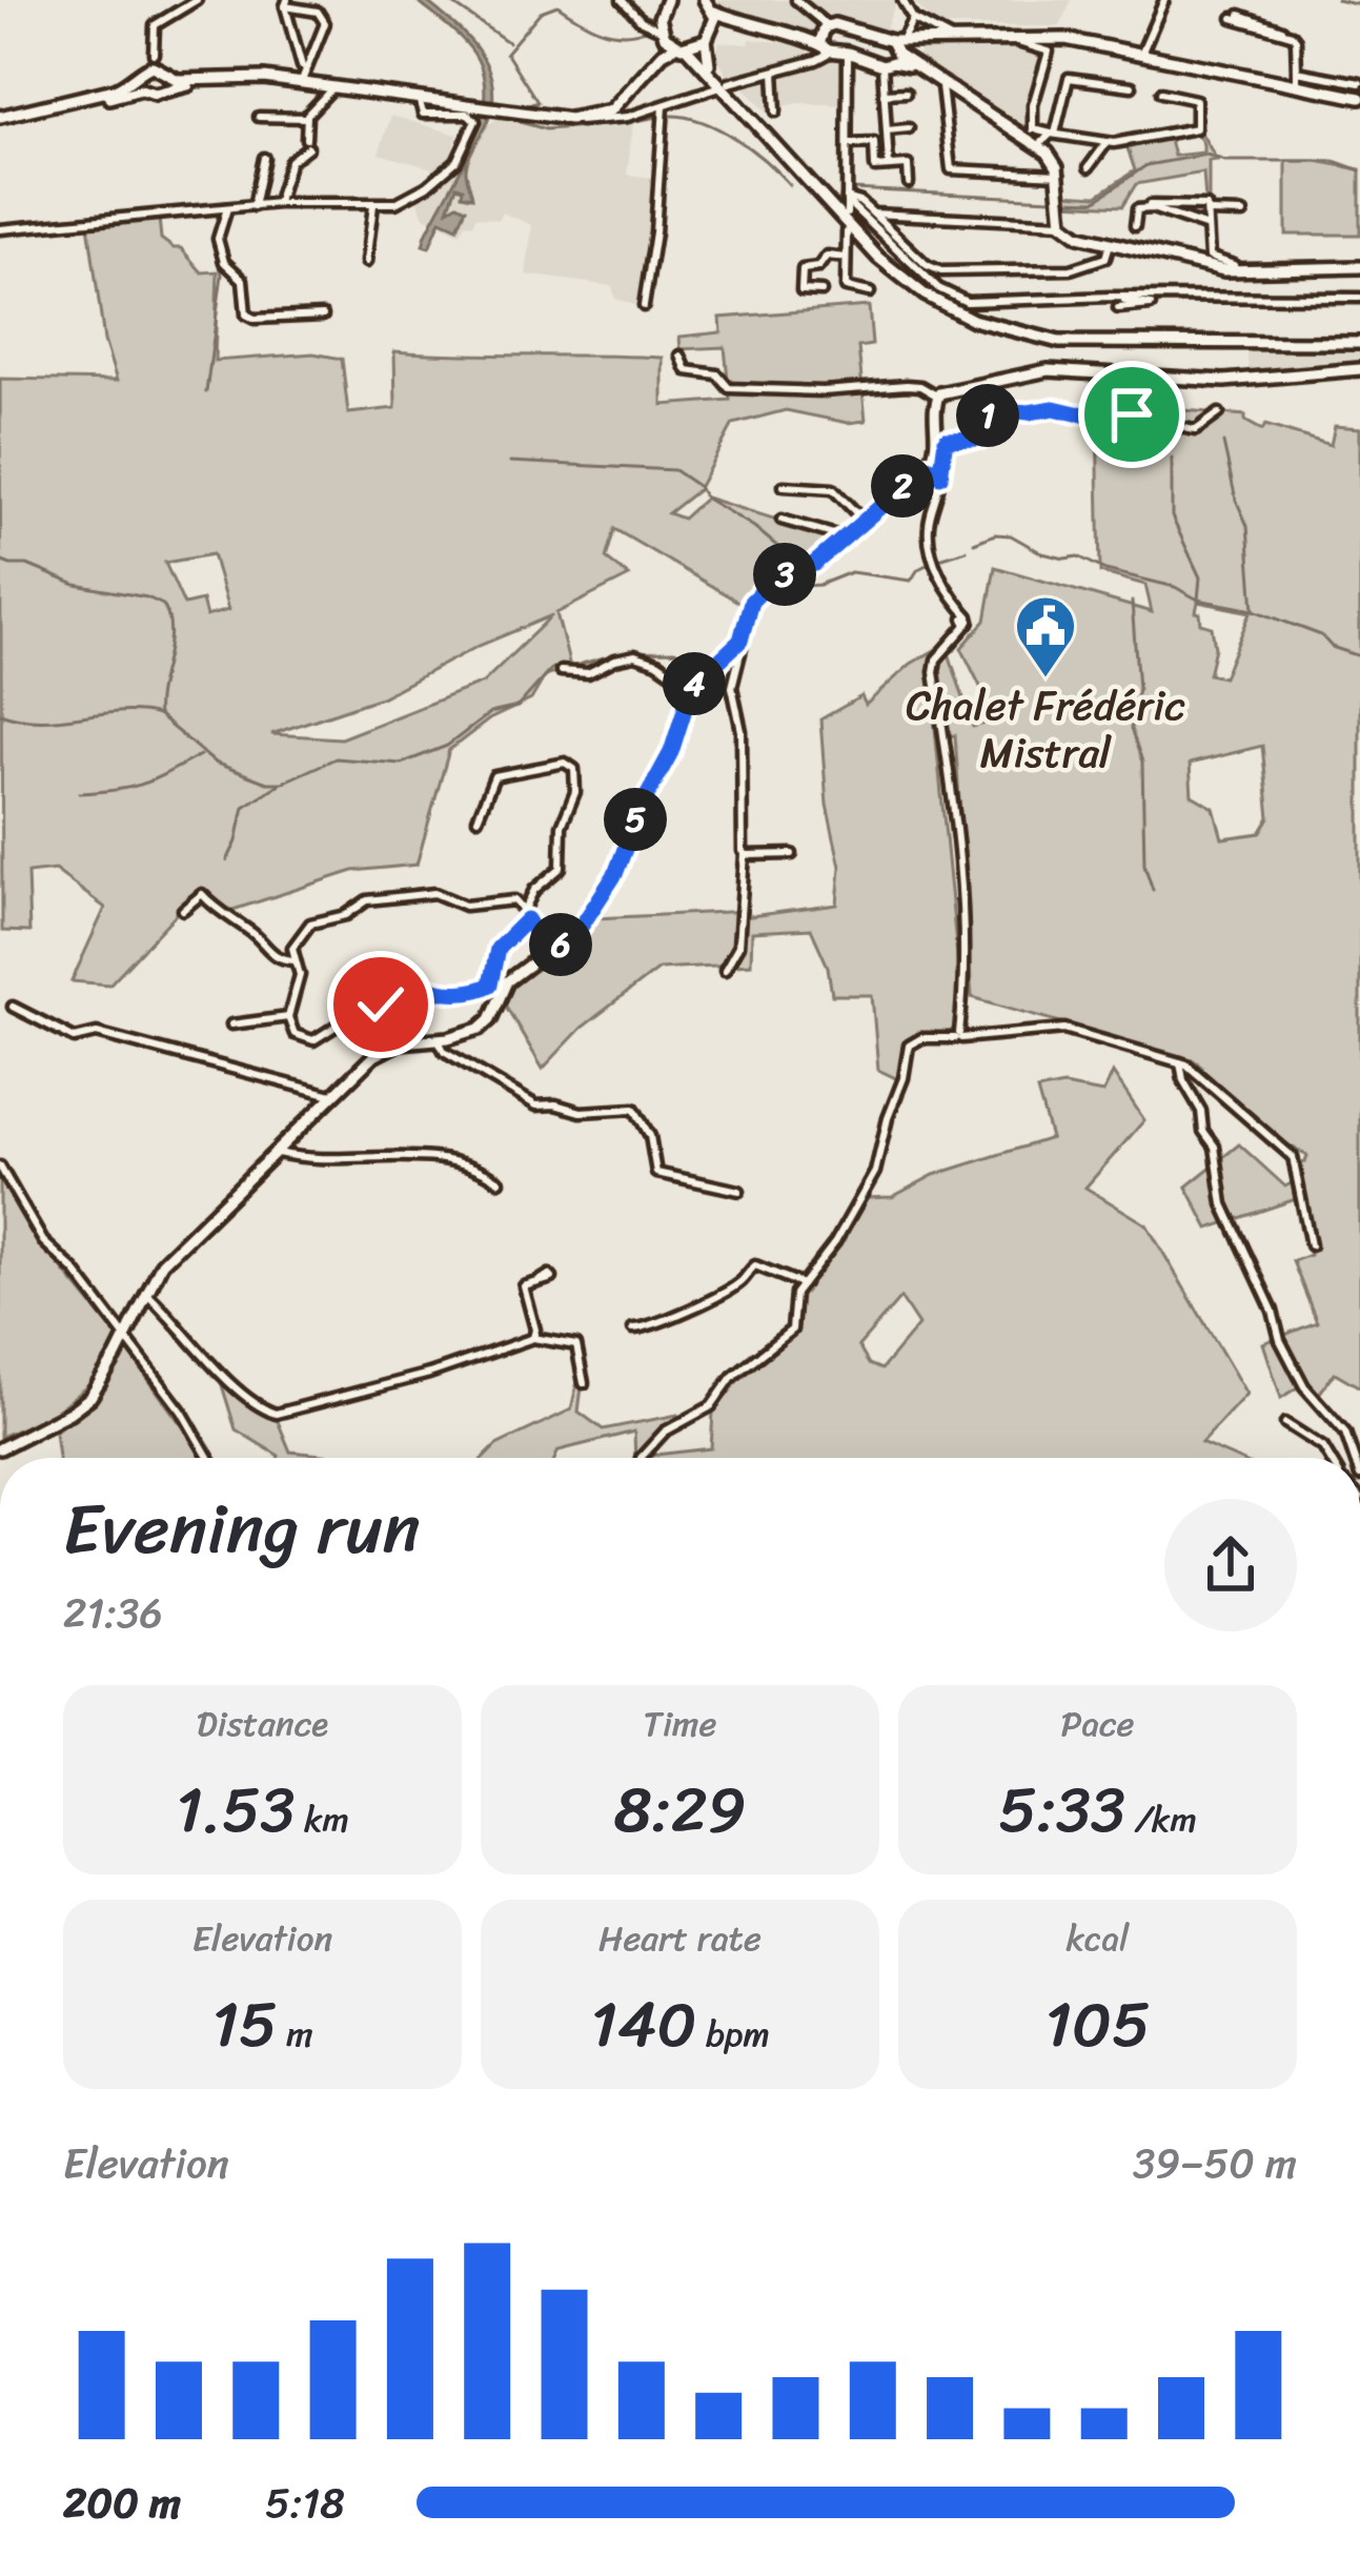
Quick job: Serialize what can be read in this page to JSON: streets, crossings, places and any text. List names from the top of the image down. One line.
{"places":{"public building":["Chalet Frédéric Mistral"]},"page":{"pins":["1","2","3","4","5","6"],"heading":["Evening run","21:36"],"stats":[["Distance","1.53 km"],["Time","8:29"],["Pace","5:33 /km"],["Elevation","15 m"],["Heart rate","140 bpm"],["kcal","105"]],"chart":["Elevation","39–50 m"],"list":[{"name":"200 m","note":"5:18"}]}}
